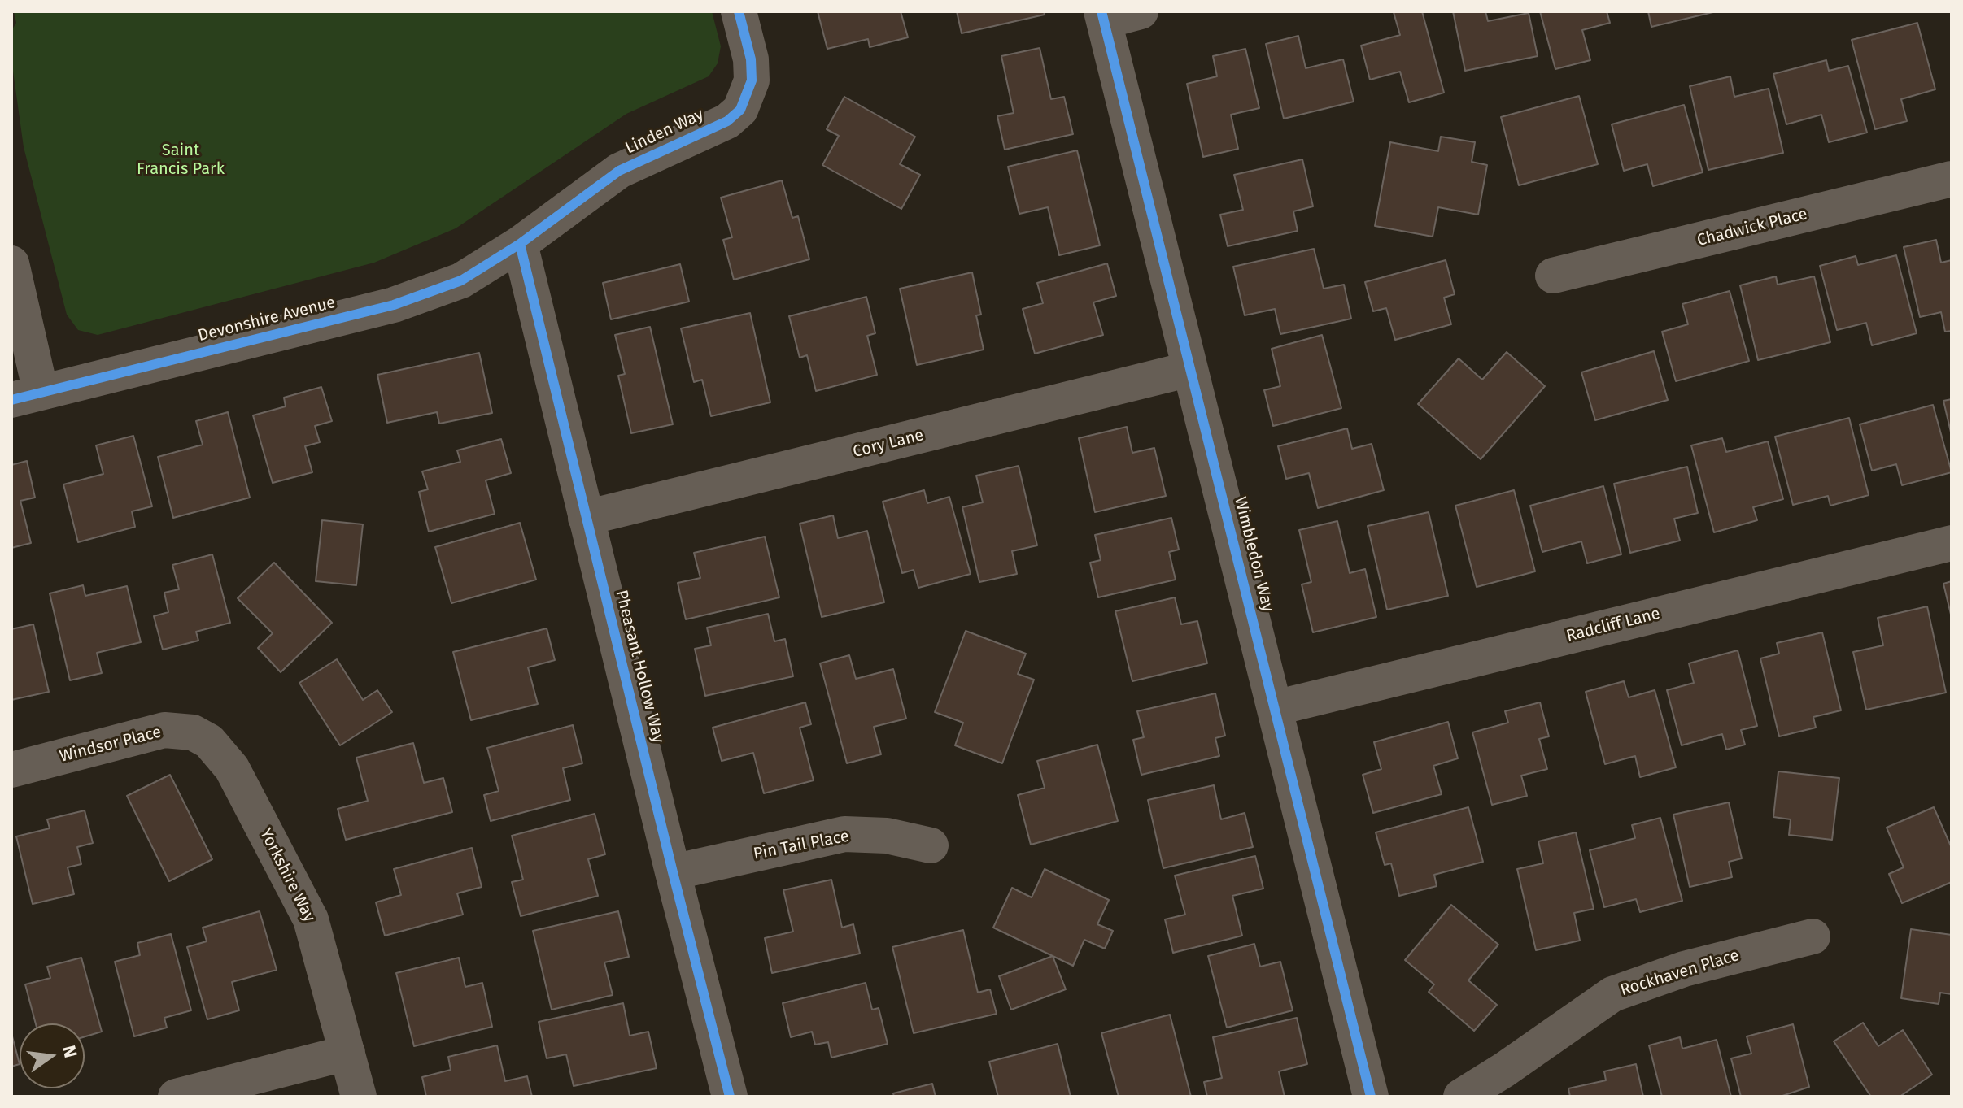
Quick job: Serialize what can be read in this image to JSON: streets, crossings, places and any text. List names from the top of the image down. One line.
{"streets":{"street":["Linden Way","Chadwick Place","Devonshire Avenue","Cory Lane","Wimbledon Way","Radcliff Lane","Pheasant Hollow Way","Windsor Place","Pin Tail Place","Yorkshire Way","Rockhaven Place"]},"crossings":[["Linden Way","Devonshire Avenue"],["Linden Way","Pheasant Hollow Way"],["Devonshire Avenue","Pheasant Hollow Way"],["Cory Lane","Wimbledon Way"],["Cory Lane","Pheasant Hollow Way"],["Wimbledon Way","Radcliff Lane"],["Pheasant Hollow Way","Pin Tail Place"],["Windsor Place","Yorkshire Way"]],"parks":["Saint Francis Park"],"north":"right"}
